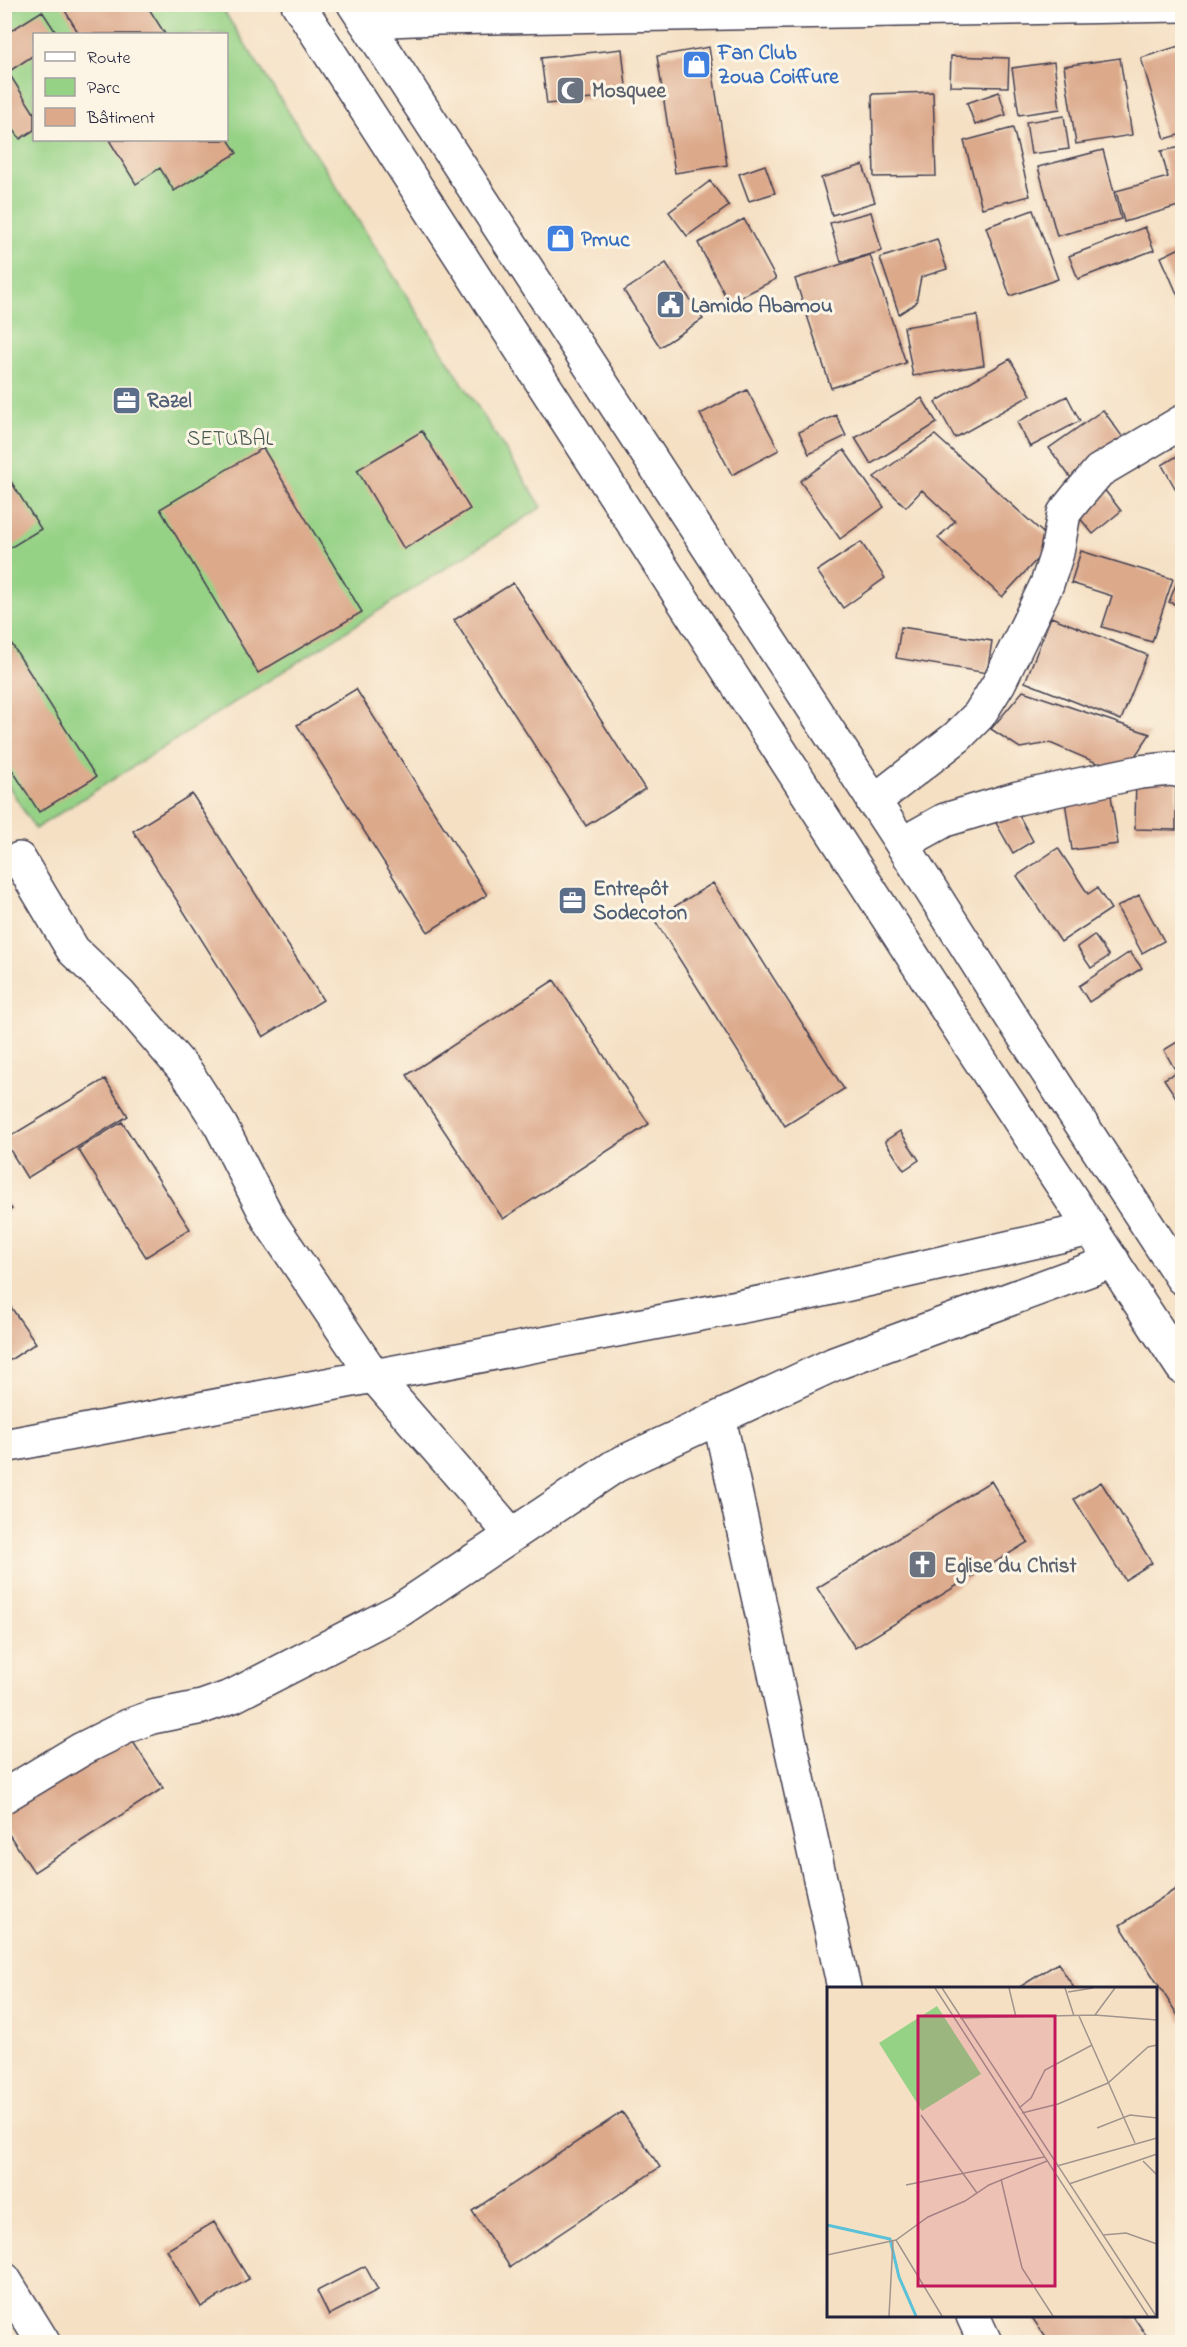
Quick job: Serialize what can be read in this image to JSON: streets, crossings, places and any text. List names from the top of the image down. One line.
{"parks":["SETUBAL"],"places":{"shop":["Fan Club Zoua Coiffure","Pmuc"],"mosque":["Mosquee"],"public building":["Lamido Abamou"],"office":["Razel","Entrepôt Sodecoton"],"church":["Eglise du Christ"]},"legend":["Route","Parc","Bâtiment"]}
